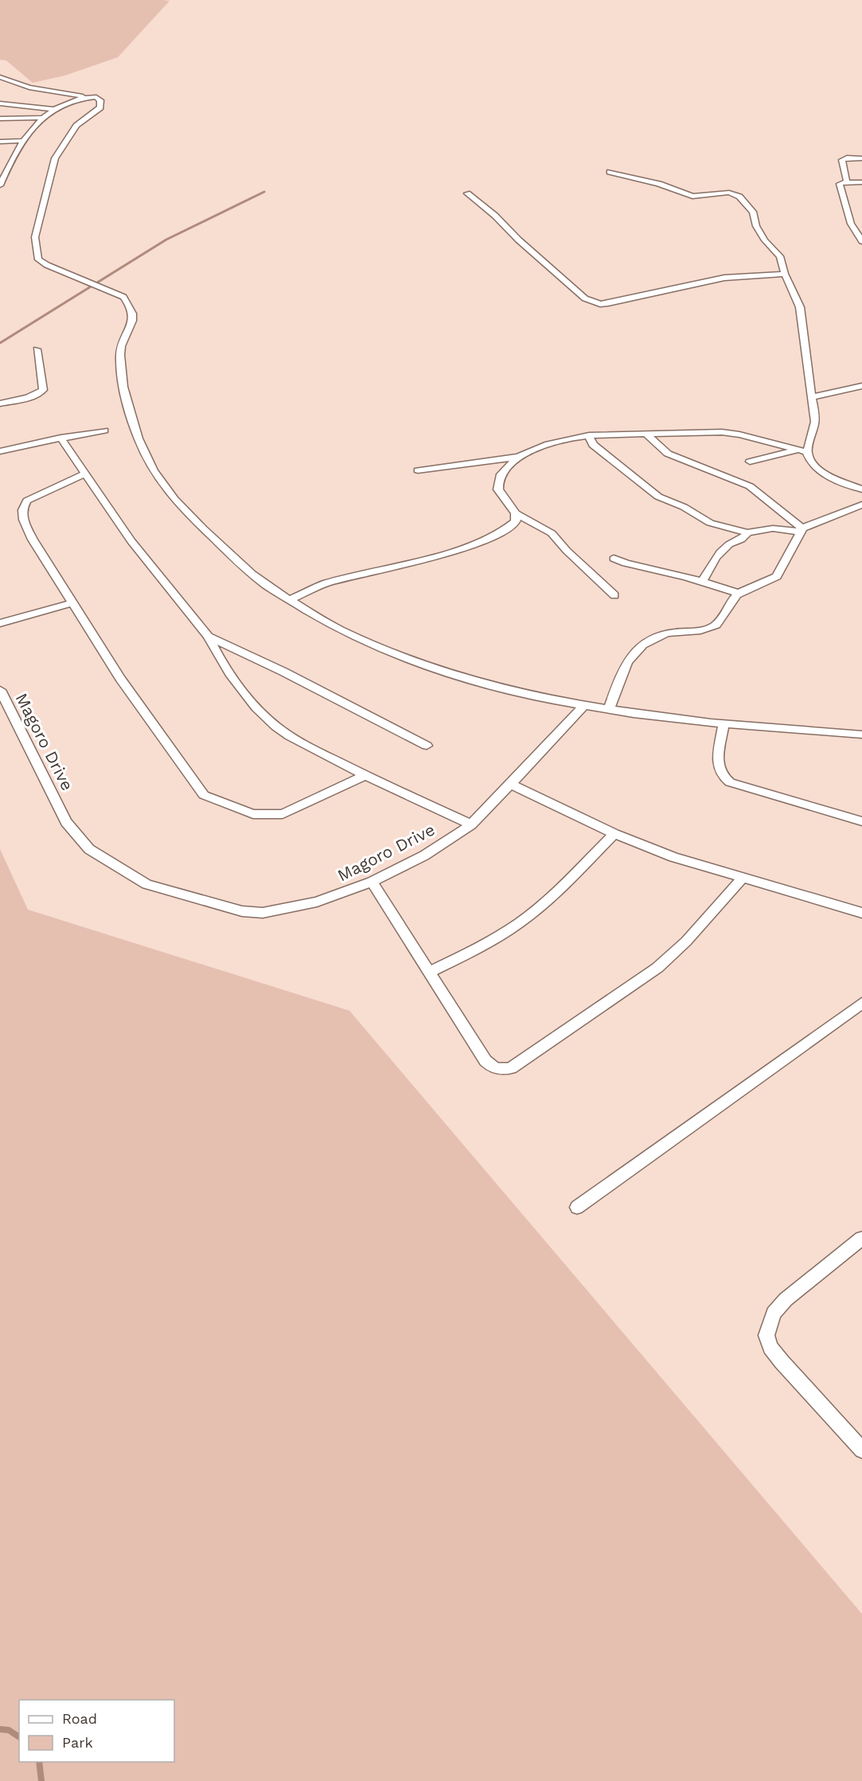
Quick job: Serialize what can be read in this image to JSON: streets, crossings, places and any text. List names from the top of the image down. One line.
{"streets":{"street":["Magoro Drive"]},"legend":["Road","Park"]}
